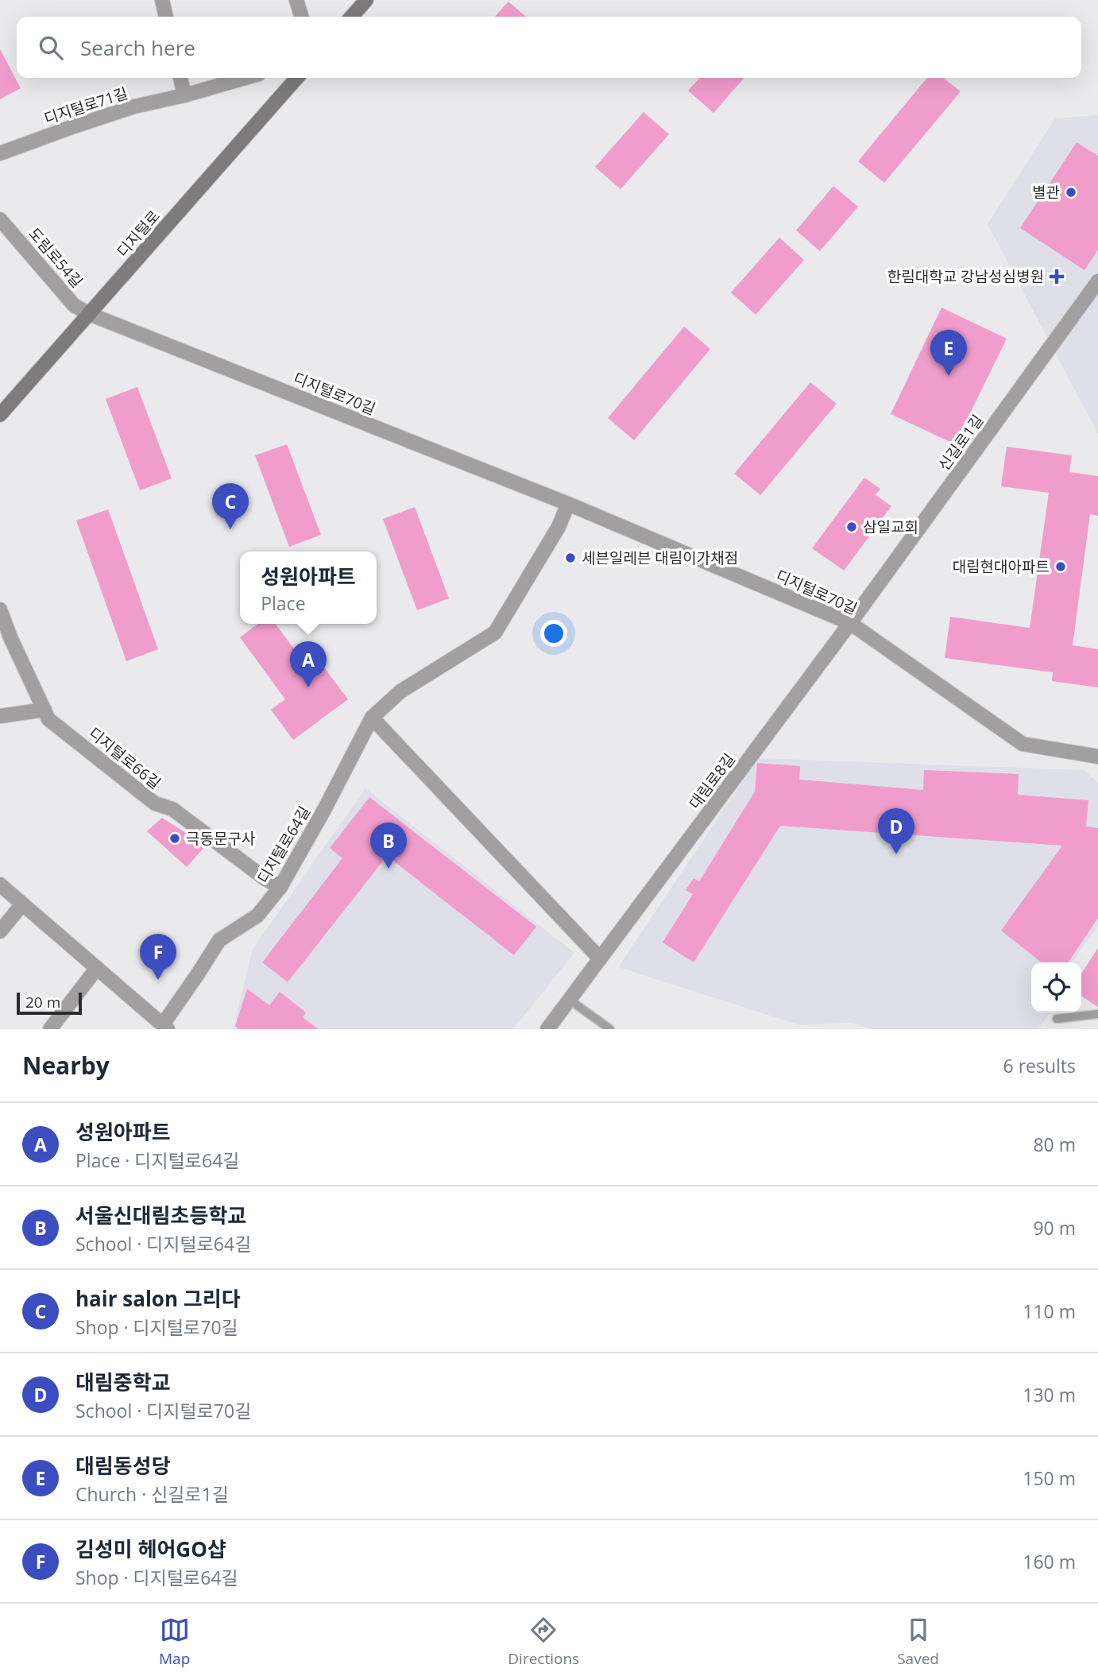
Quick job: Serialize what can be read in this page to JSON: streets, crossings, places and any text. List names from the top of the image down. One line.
{"streets":{"main road":["디지털로"],"street":["디지털로71길","도림로54길","디지털로70길","신길로1길","디지털로66길","대림로8길","디지털로64길"]},"crossings":[["디지털로","도림로54길"],["디지털로","디지털로70길"],["도림로54길","디지털로70길"],["디지털로70길","신길로1길"],["디지털로70길","대림로8길"],["신길로1길","대림로8길"],["디지털로66길","디지털로64길"]],"places":{"other":["별관","삼일교회","세븐일레븐 대림이가채점","대림현대아파트","극동문구사"],"health":["한림대학교 강남성심병원"]},"scale_bar":"20 m","page":{"search":"Search here","pins":["E","C","A","D","B","F"],"popup":["성원아파트","Place"],"scale":"20 m","heading":["Nearby","6 results"],"list":[{"mark":"A","name":"성원아파트","note":"Place · 디지털로64길","value":"80 m"},{"mark":"B","name":"서울신대림초등학교","note":"School · 디지털로64길","value":"90 m"},{"mark":"C","name":"hair salon 그리다","note":"Shop · 디지털로70길","value":"110 m"},{"mark":"D","name":"대림중학교","note":"School · 디지털로70길","value":"130 m"},{"mark":"E","name":"대림동성당","note":"Church · 신길로1길","value":"150 m"},{"mark":"F","name":"김성미 헤어GO샵","note":"Shop · 디지털로64길","value":"160 m"}],"nav":["Map","Directions","Saved"]}}
